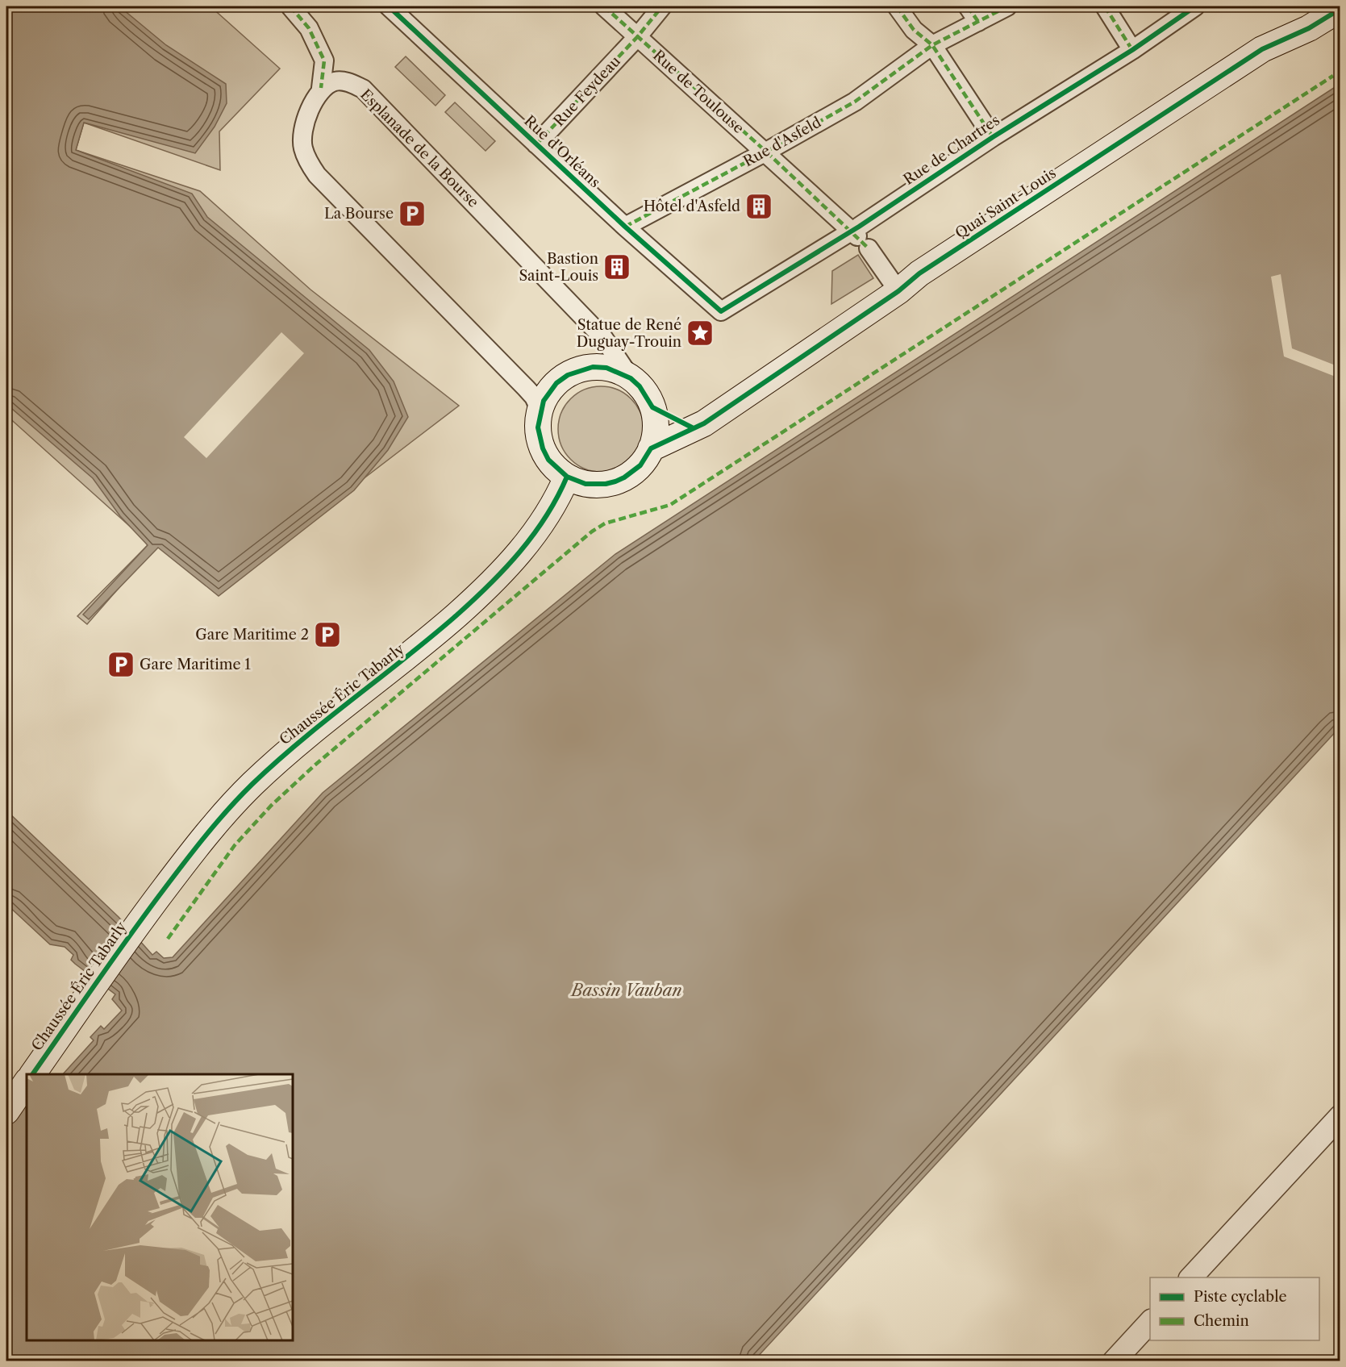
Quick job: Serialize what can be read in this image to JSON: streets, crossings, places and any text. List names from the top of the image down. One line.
{"streets":{"main road":["Quai Saint-Louis","Chaussée Éric Tabarly"],"street":["Rue Feydeau","Rue de Toulouse","Rue d'Asfeld","Esplanade de la Bourse","Rue de Chartres","Rue d'Orléans"]},"crossings":[["Rue Feydeau","Rue de Toulouse"],["Rue Feydeau","Rue d'Orléans"],["Rue de Toulouse","Rue d'Asfeld"],["Rue de Toulouse","Rue de Chartres"],["Rue de Toulouse","Quai Saint-Louis"],["Rue d'Asfeld","Rue d'Orléans"],["Esplanade de la Bourse","Quai Saint-Louis"],["Esplanade de la Bourse","Chaussée Éric Tabarly"],["Rue de Chartres","Rue d'Orléans"],["Quai Saint-Louis","Chaussée Éric Tabarly"]],"water":["Bassin Vauban"],"places":{"building":["Hôtel d'Asfeld","Bastion Saint-Louis"],"parking":["La Bourse","Gare Maritime 2","Gare Maritime 1"],"place":["Statue de René Duguay-Trouin"]},"legend":["Piste cyclable","Chemin"]}
